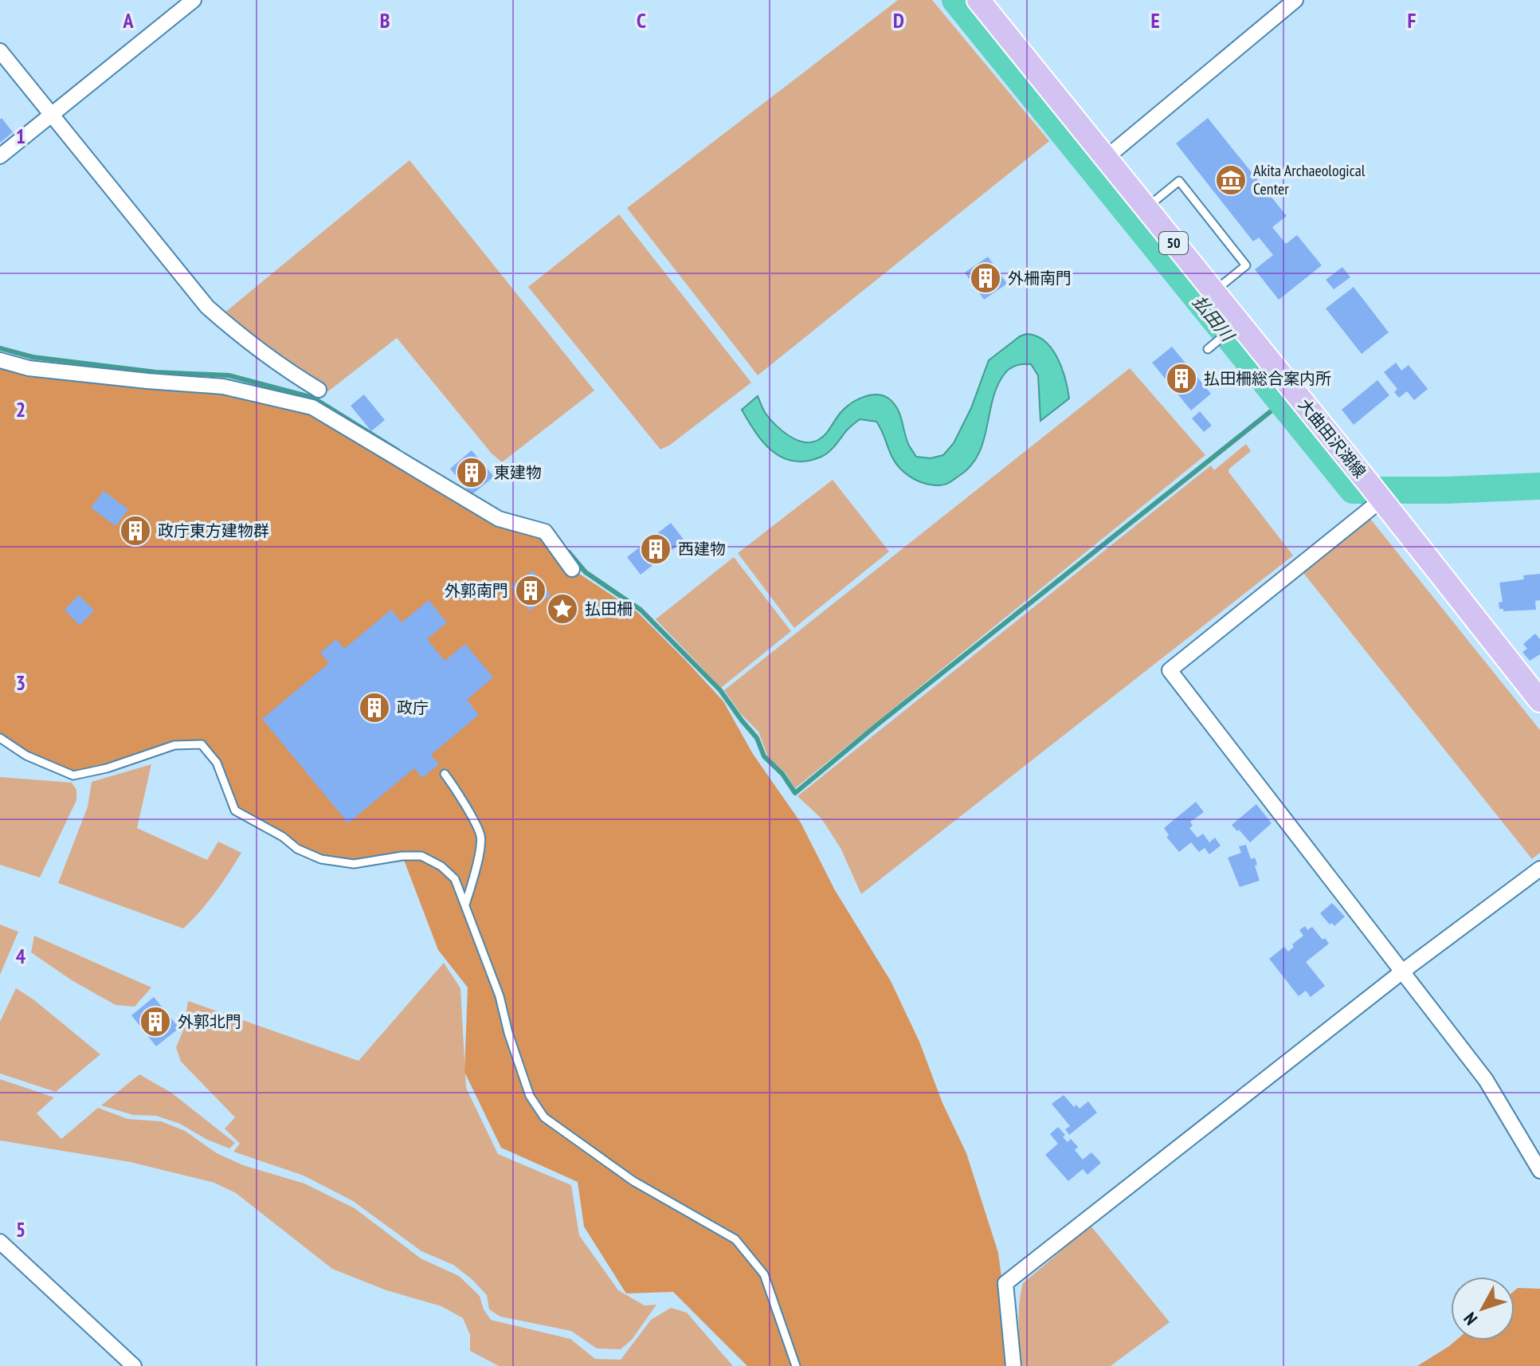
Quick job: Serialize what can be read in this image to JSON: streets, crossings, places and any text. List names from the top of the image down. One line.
{"streets":{"main road":["50","大曲田沢湖線"]},"water":["払田川"],"places":{"museum":["Akita Archaeological Center"],"building":["外柵南門","払田柵総合案内所","東建物","政庁東方建物群","西建物","外郭南門","政庁","外郭北門"],"place":["払田柵"]},"north":"bottom left","grid":{"columns":["A","B","C","D","E","F"],"rows":["1","2","3","4","5"]}}
